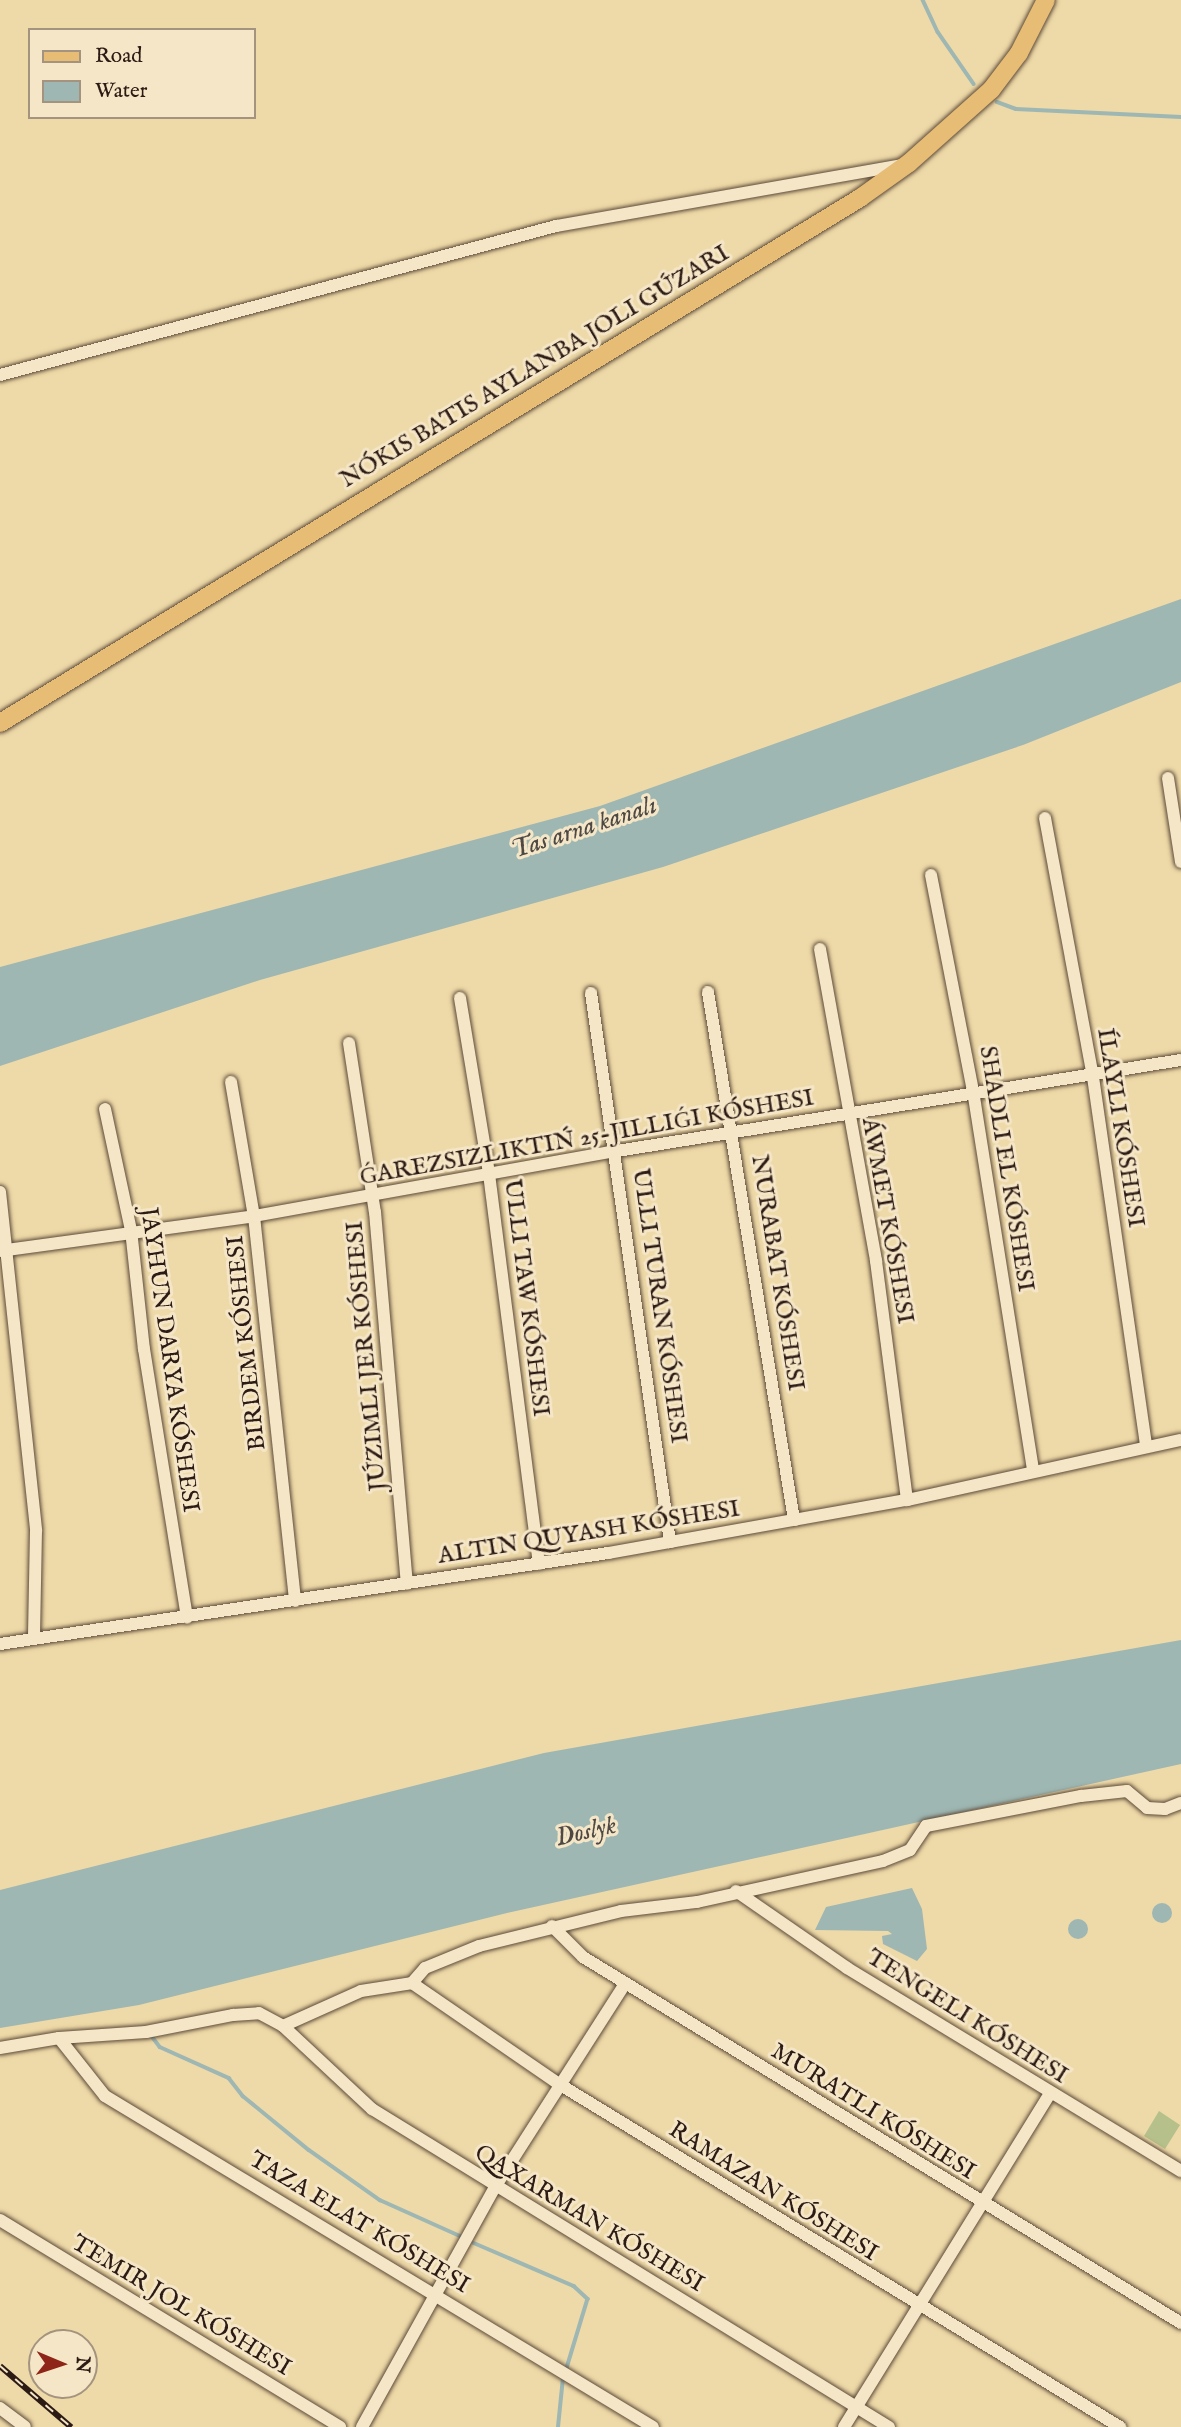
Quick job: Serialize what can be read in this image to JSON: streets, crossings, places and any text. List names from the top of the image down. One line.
{"streets":{"street":["ÁWMET KÓSHESI","NURABAT KÓSHESI","BIRDEM KÓSHESI","JÚZIMLI JER KÓSHESI","JAYHUN DARYA KÓSHESI","TENGELI KÓSHESI","RAMAZAN KÓSHESI","QAXARMAN KÓSHESI","TAZA ELAT KÓSHESI","TEMIR JOL KÓSHESI"]},"water":["Tas arna kanalı","Doslyk"],"legend":["Road","Water"],"north":"right"}
